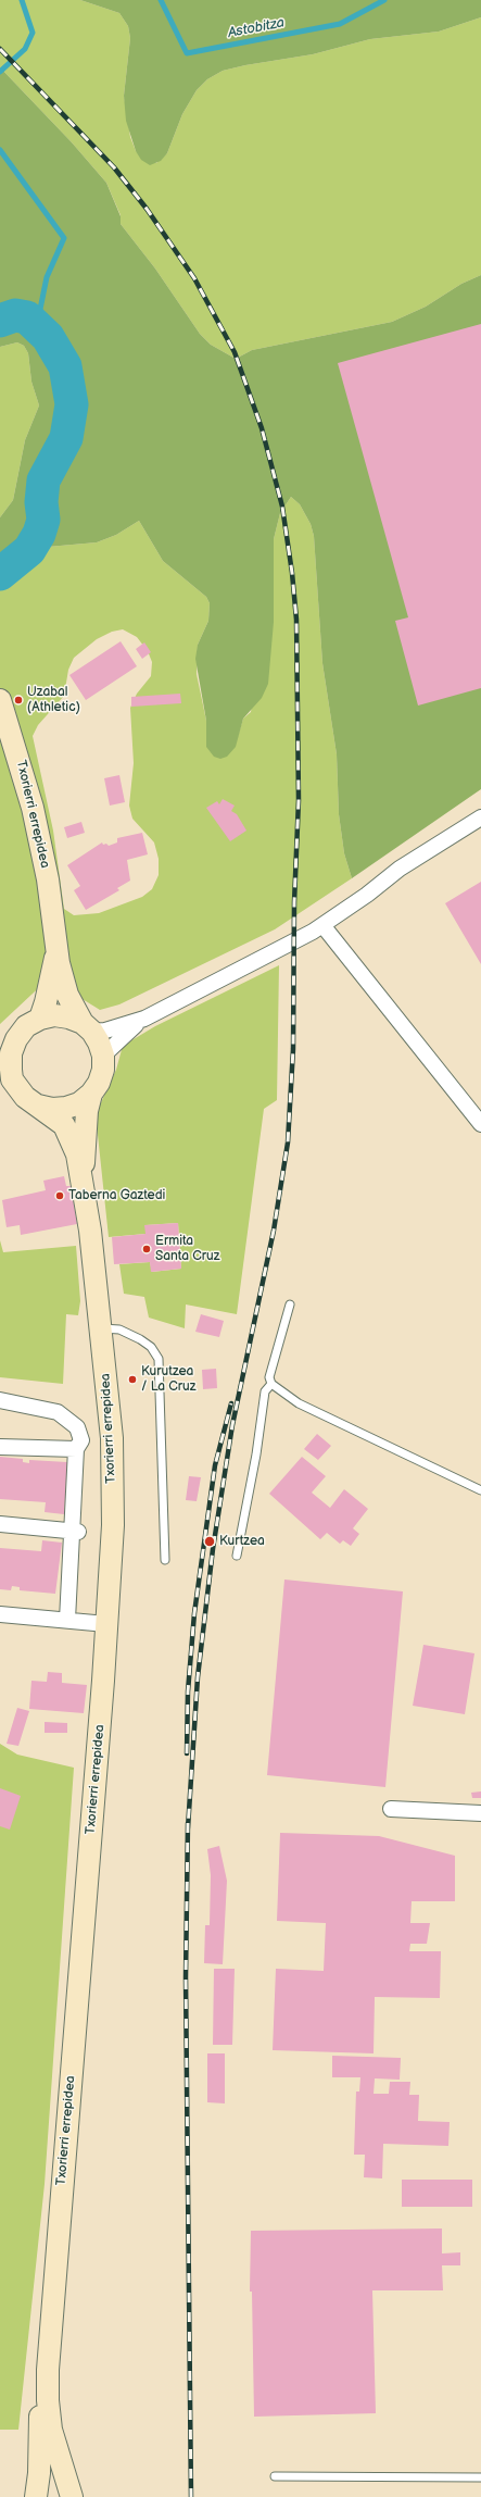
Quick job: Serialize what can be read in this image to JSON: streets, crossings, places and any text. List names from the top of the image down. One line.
{"streets":{"street":["Txorierri errepidea"]},"water":["Astobitza"],"places":["Uzabal (Athletic)","Taberna Gaztedi","Ermita Santa Cruz","Kurutzea / La Cruz","Kurtzea"]}
